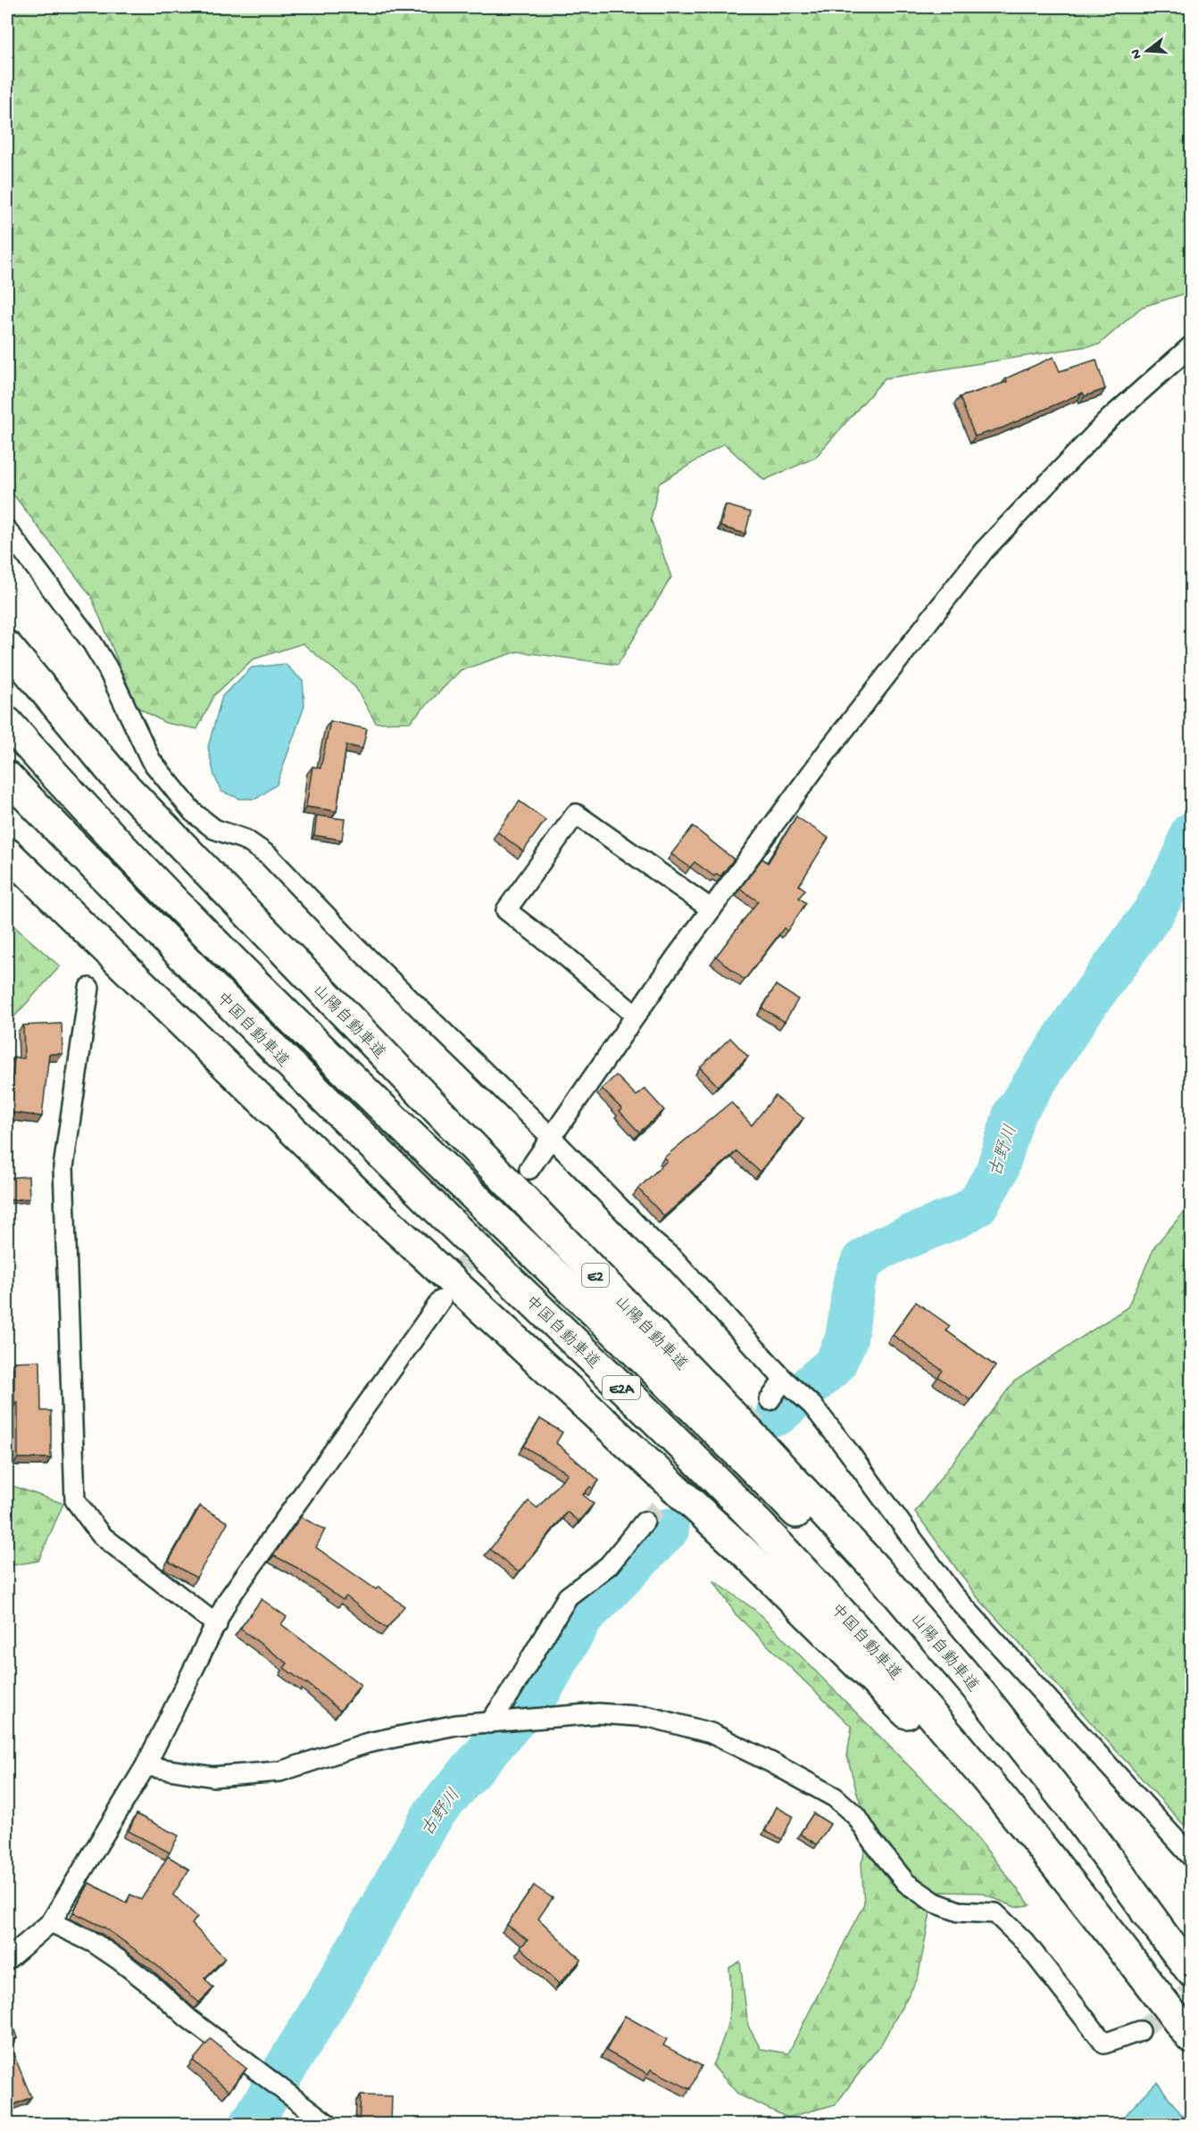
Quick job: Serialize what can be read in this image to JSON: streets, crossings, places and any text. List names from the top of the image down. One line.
{"streets":{"highway":["山陽自動車道","中国自動車道","E2","E2A"]},"crossings":[["山陽自動車道","E2A"]],"water":["古野川"],"north":"left"}
